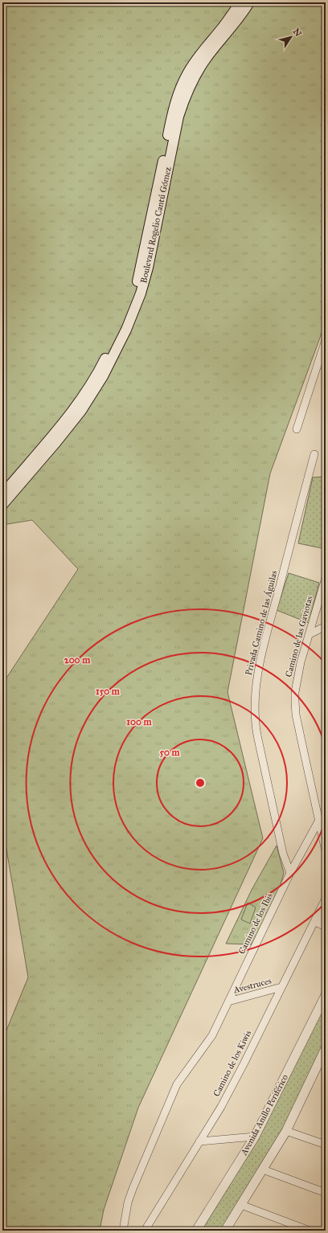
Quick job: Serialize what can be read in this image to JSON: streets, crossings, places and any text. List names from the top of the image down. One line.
{"streets":{"main road":["Boulevard Rogelio Cantú Gómez"],"street":["Privada Camino de las Águilas","Camino de las Gaviotas","Camino de los Ibis","Avestruces","Camino de los Kiwis","Avenida Anillo Periférico"]},"crossings":[["Privada Camino de las Águilas","Camino de los Ibis"],["Camino de las Gaviotas","Camino de los Ibis"],["Camino de los Ibis","Avestruces"],["Avestruces","Camino de los Kiwis"]],"north":"top right","rings":["200 m","150 m","100 m","50 m"]}
